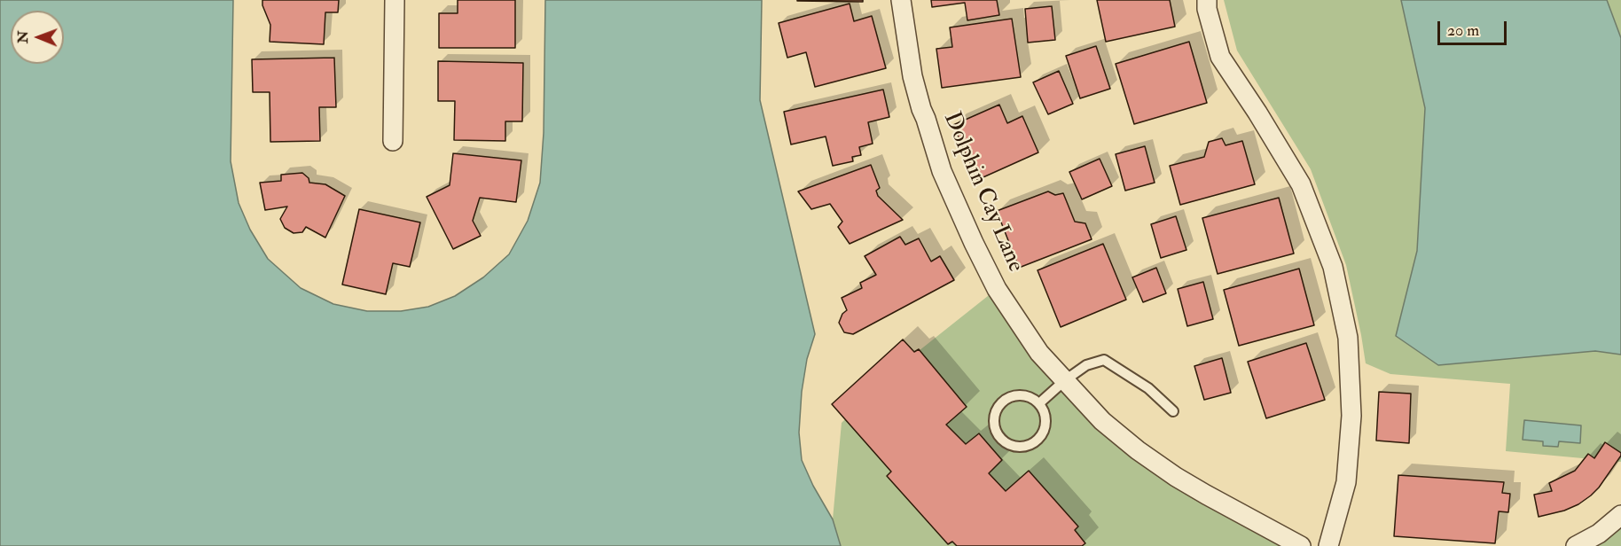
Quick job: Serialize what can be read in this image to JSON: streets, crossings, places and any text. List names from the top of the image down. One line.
{"streets":{"street":["Dolphin Cay Lane"]},"scale_bar":"20 m","north":"left"}
